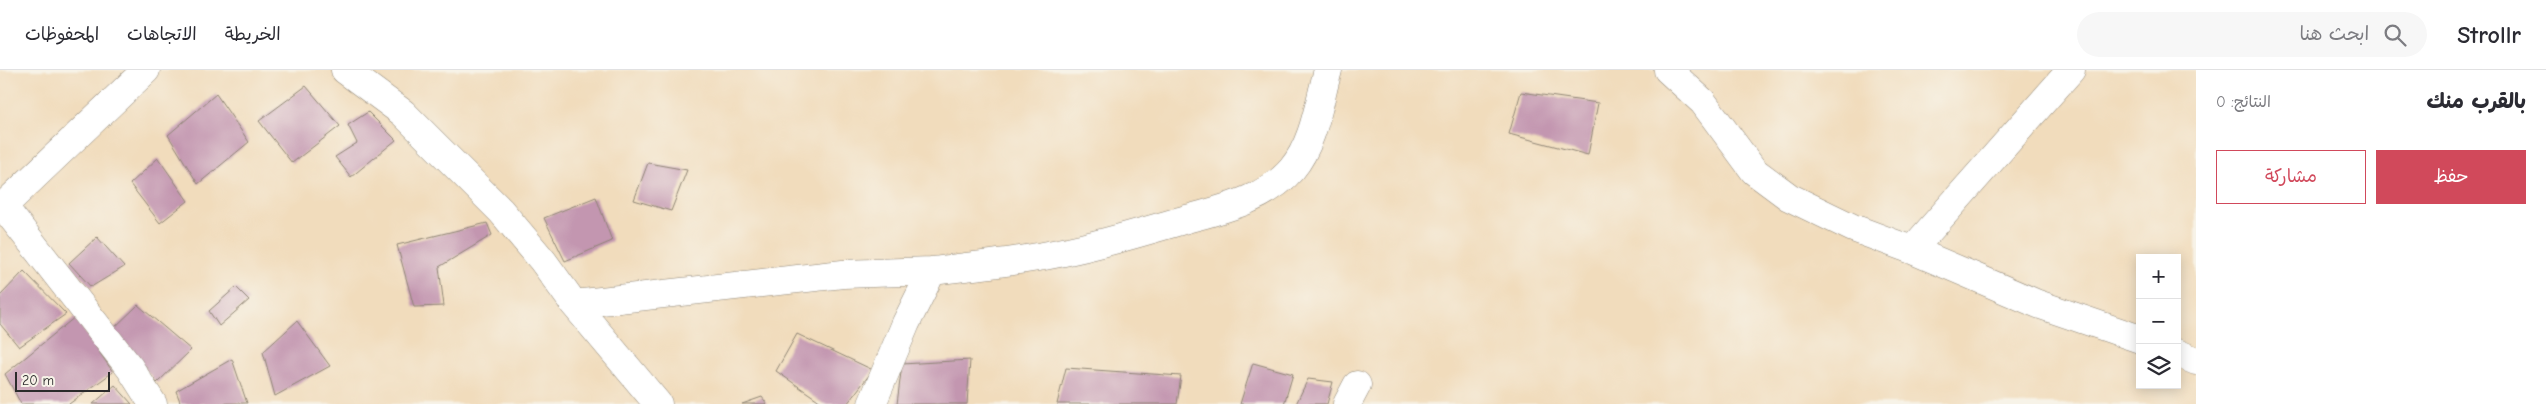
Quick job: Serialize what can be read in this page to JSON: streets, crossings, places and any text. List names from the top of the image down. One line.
{"scale_bar":"20 m","page":{"header":"Strollr","search":"ابحث هنا","nav":["الخريطة","الاتجاهات","المحفوظات"],"heading":["بالقرب منك","النتائج: 0"],"buttons":["حفظ","مشاركة"],"map_buttons":["+","−"],"scale":"20 m"}}
